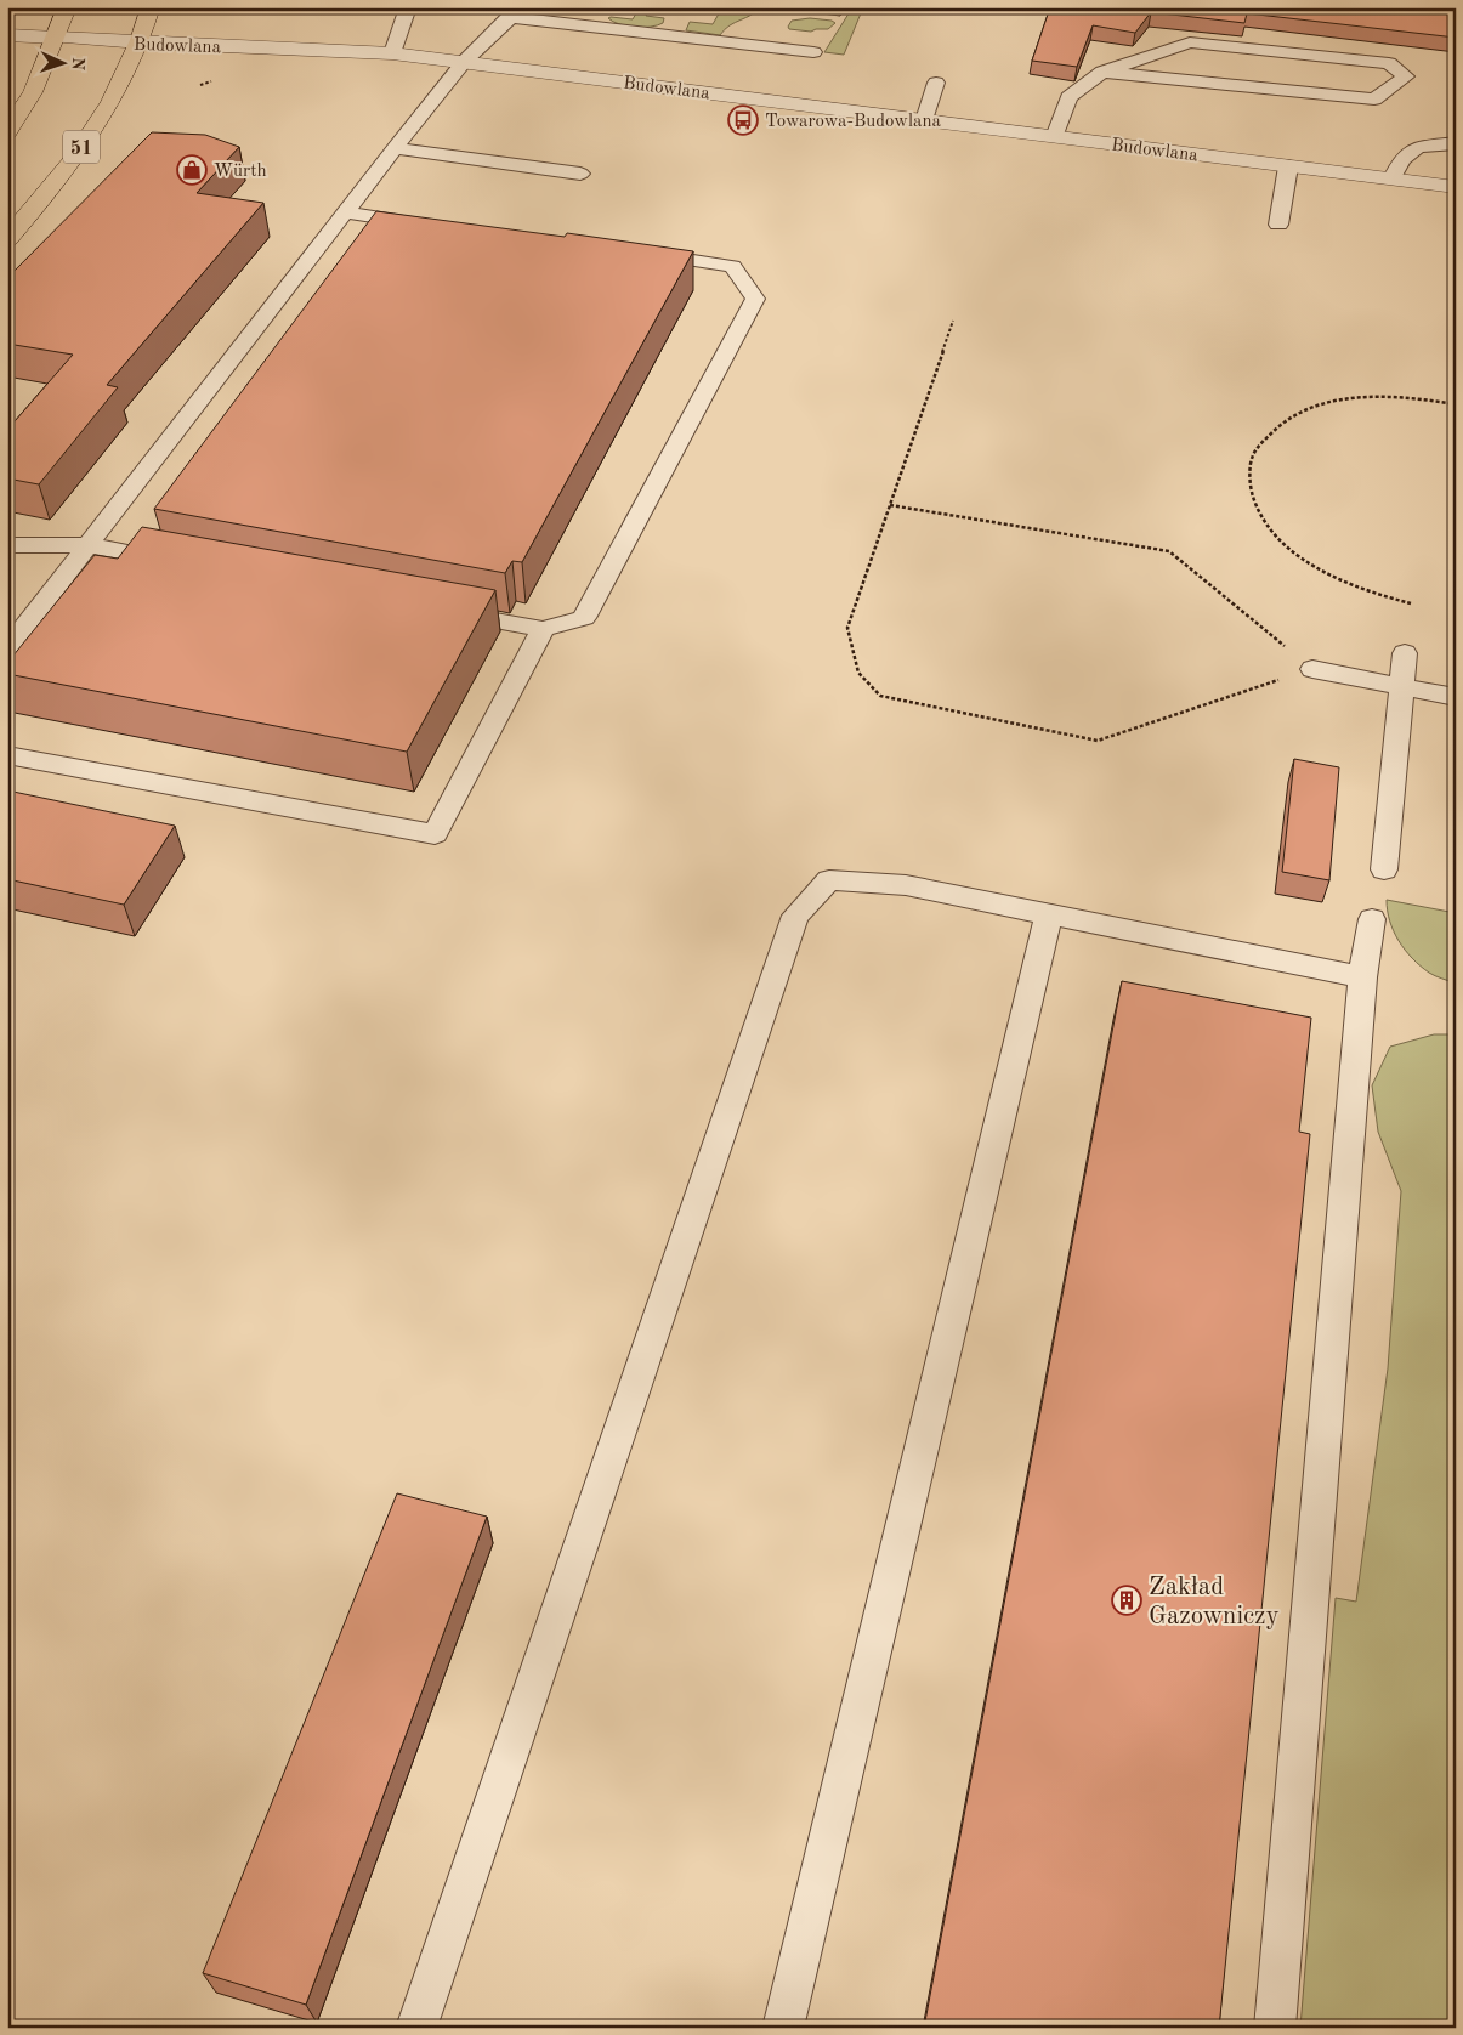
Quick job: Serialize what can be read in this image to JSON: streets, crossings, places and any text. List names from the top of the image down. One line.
{"streets":{"main road":["51"],"street":["Budowlana"]},"crossings":[["Budowlana","51"]],"places":{"bus stop":["Towarowa-Budowlana"],"shop":["Würth"],"building":["Zakład Gazowniczy"]},"north":"right"}
